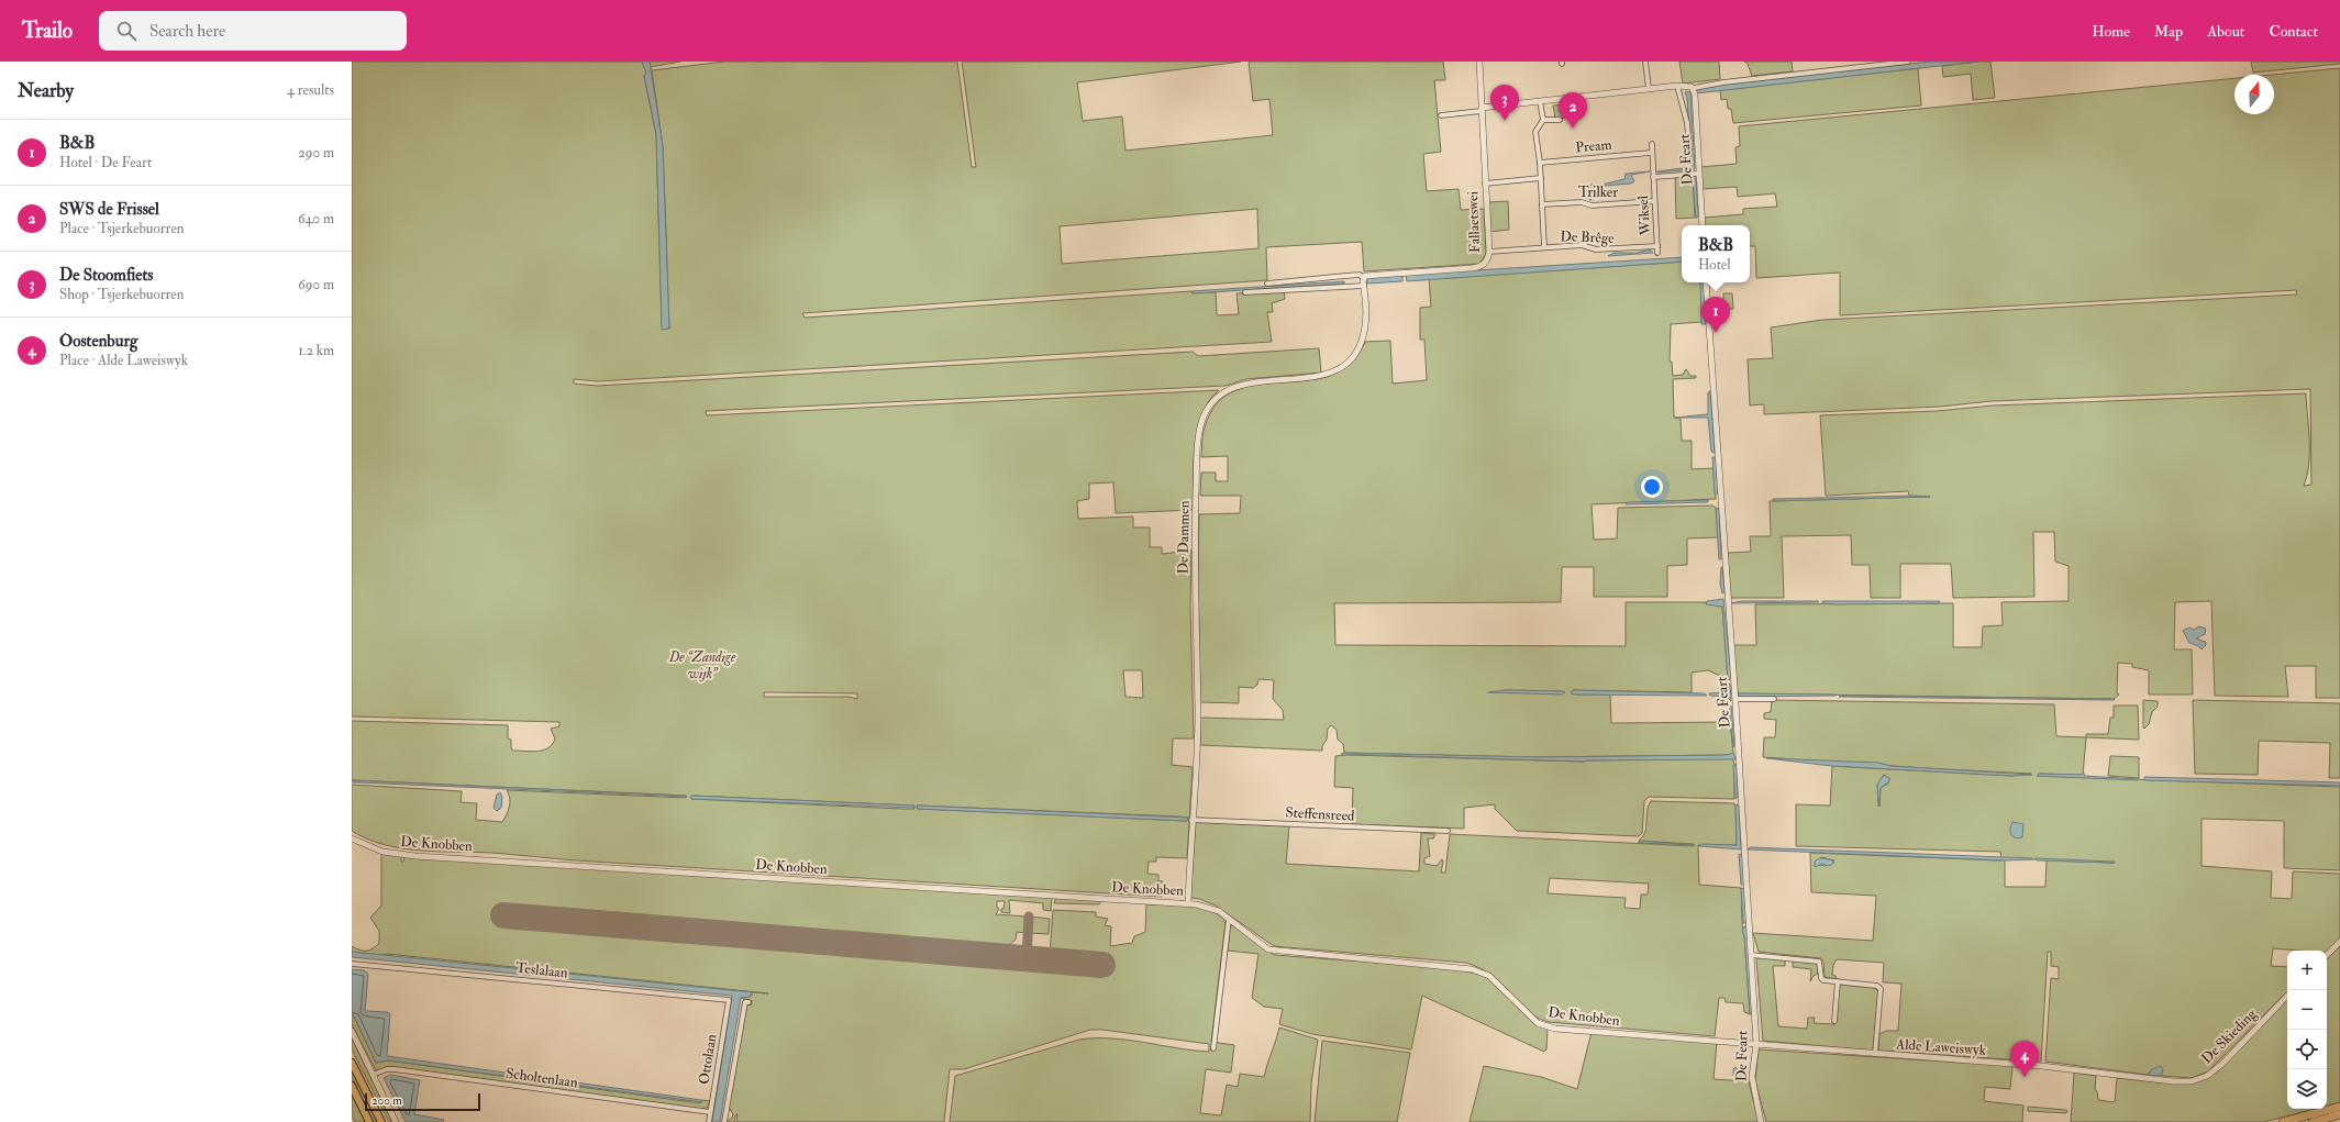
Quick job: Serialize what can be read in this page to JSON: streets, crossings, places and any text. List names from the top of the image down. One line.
{"streets":{"street":["Pream","De Feart","Trilker","Wiksel","Fallaetswei","De Brêge","De Dammen","Steffensreed","De Knobben","Teslalaan","De Skieding","Alde Laweiswyk","Ottolaan","Scholtenlaan"]},"crossings":[["Pream","Wiksel"],["De Feart","Wiksel"],["De Feart","De Knobben"],["De Feart","Alde Laweiswyk"],["Trilker","Wiksel"],["Wiksel","De Brêge"],["Fallaetswei","De Brêge"],["De Dammen","Steffensreed"],["De Dammen","De Knobben"],["De Knobben","Alde Laweiswyk"],["Teslalaan","Ottolaan"],["De Skieding","Alde Laweiswyk"],["Ottolaan","Scholtenlaan"]],"parks":["De “Zandige wijk”"],"scale_bar":"200 m","north":"top","page":{"header":"Trailo","search":"Search here","nav":["Home","Map","About","Contact"],"heading":["Nearby","4 results"],"pins":["3","2","1","4"],"list":[{"mark":"1","name":"B&B","note":"Hotel · De Feart","value":"290 m"},{"mark":"2","name":"SWS de Frissel","note":"Place · Tsjerkebuorren","value":"640 m"},{"mark":"3","name":"De Stoomfiets","note":"Shop · Tsjerkebuorren","value":"690 m"},{"mark":"4","name":"Oostenburg","note":"Place · Alde Laweiswyk","value":"1.2 km"}],"popup":["B&B","Hotel"],"map_buttons":["+","−"],"scale":"200 m"}}
